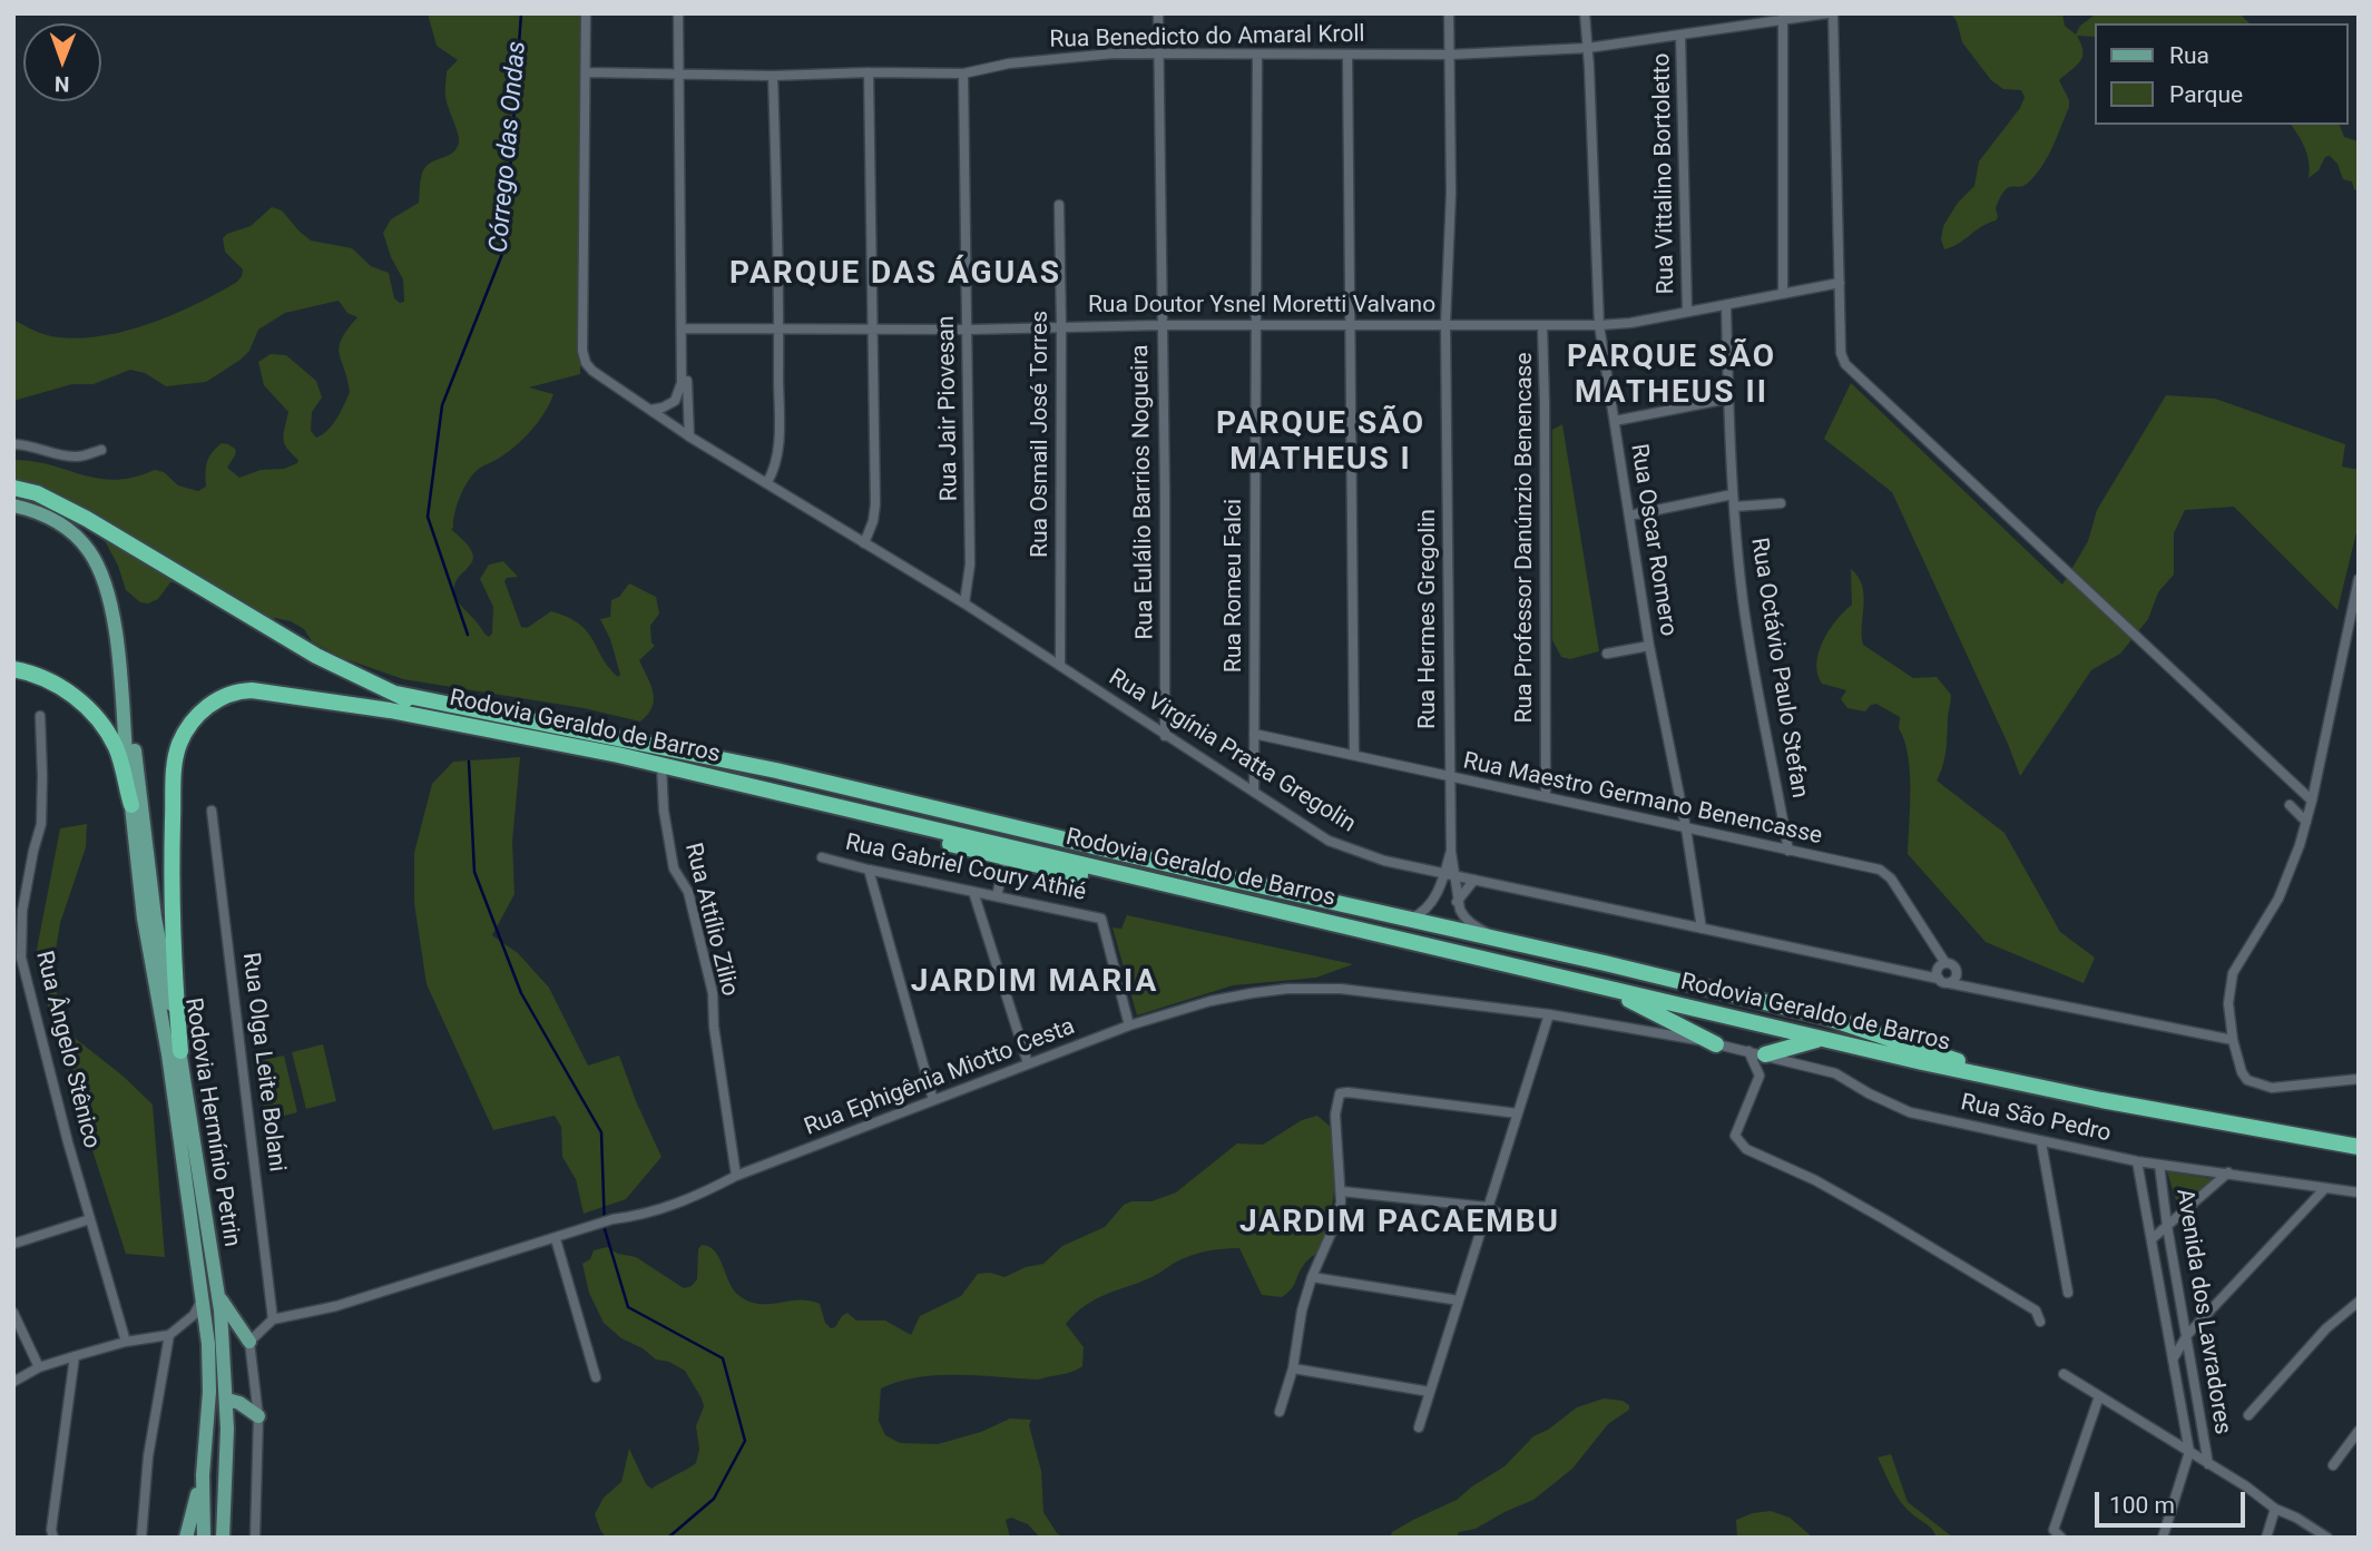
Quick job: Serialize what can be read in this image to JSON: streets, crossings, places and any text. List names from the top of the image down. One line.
{"streets":{"highway":["Rodovia Geraldo de Barros"],"main road":["Rodovia Hermínio Petrin"],"street":["Rua Benedicto do Amaral Kroll","Rua Vittalino Bortoletto","Rua Doutor Ysnel Moretti Valvano","Rua Jair Piovesan","Rua Osmail José Torres","Rua Eulálio Barrios Nogueira","Rua Professor Danúnzio Benencase","Rua Oscar Romero","Rua Romeu Falci","Rua Hermes Gregolin","Rua Octávio Paulo Stefan","Rua Virgínia Pratta Gregolin","Rua Maestro Germano Benencasse","Rua Gabriel Coury Athié","Rua Attílio Zilio","Rua Ângelo Stênico","Rua Olga Leite Bolani","Rua Ephigênia Miotto Cesta","Rua São Pedro","Avenida dos Lavradores"]},"crossings":[["Rua Benedicto do Amaral Kroll","Rua Vittalino Bortoletto"],["Rua Benedicto do Amaral Kroll","Rua Jair Piovesan"],["Rua Benedicto do Amaral Kroll","Rua Eulálio Barrios Nogueira"],["Rua Benedicto do Amaral Kroll","Rua Oscar Romero"],["Rua Benedicto do Amaral Kroll","Rua Romeu Falci"],["Rua Benedicto do Amaral Kroll","Rua Hermes Gregolin"],["Rua Benedicto do Amaral Kroll","Rua Virgínia Pratta Gregolin"],["Rua Vittalino Bortoletto","Rua Doutor Ysnel Moretti Valvano"],["Rua Doutor Ysnel Moretti Valvano","Rua Jair Piovesan"],["Rua Doutor Ysnel Moretti Valvano","Rua Osmail José Torres"],["Rua Doutor Ysnel Moretti Valvano","Rua Eulálio Barrios Nogueira"],["Rua Doutor Ysnel Moretti Valvano","Rua Professor Danúnzio Benencase"],["Rua Doutor Ysnel Moretti Valvano","Rua Oscar Romero"],["Rua Doutor Ysnel Moretti Valvano","Rua Romeu Falci"],["Rua Doutor Ysnel Moretti Valvano","Rua Hermes Gregolin"],["Rua Doutor Ysnel Moretti Valvano","Rua Octávio Paulo Stefan"],["Rua Jair Piovesan","Rua Virgínia Pratta Gregolin"],["Rua Osmail José Torres","Rua Virgínia Pratta Gregolin"],["Rua Eulálio Barrios Nogueira","Rua Virgínia Pratta Gregolin"],["Rua Professor Danúnzio Benencase","Rua Maestro Germano Benencasse"],["Rua Oscar Romero","Rua Virgínia Pratta Gregolin"],["Rua Oscar Romero","Rua Maestro Germano Benencasse"],["Rua Romeu Falci","Rua Virgínia Pratta Gregolin"],["Rua Romeu Falci","Rua Maestro Germano Benencasse"],["Rua Hermes Gregolin","Rodovia Geraldo de Barros"],["Rua Hermes Gregolin","Rua Virgínia Pratta Gregolin"],["Rua Hermes Gregolin","Rua Maestro Germano Benencasse"],["Rua Octávio Paulo Stefan","Rua Maestro Germano Benencasse"],["Rodovia Geraldo de Barros","Rua Attílio Zilio"],["Rodovia Geraldo de Barros","Rodovia Hermínio Petrin"],["Rua Virgínia Pratta Gregolin","Rua Maestro Germano Benencasse"],["Rua Gabriel Coury Athié","Rua Ephigênia Miotto Cesta"],["Rua Attílio Zilio","Rua Ephigênia Miotto Cesta"],["Rua Olga Leite Bolani","Rua Ephigênia Miotto Cesta"],["Rua Ephigênia Miotto Cesta","Rua São Pedro"],["Rua São Pedro","Avenida dos Lavradores"]],"districts":["PARQUE DAS ÁGUAS","PARQUE SÃO MATHEUS II","PARQUE SÃO MATHEUS I","JARDIM MARIA","JARDIM PACAEMBU"],"water":["Córrego das Ondas"],"legend":["Rua","Parque"],"scale_bar":"100 m","north":"bottom"}
